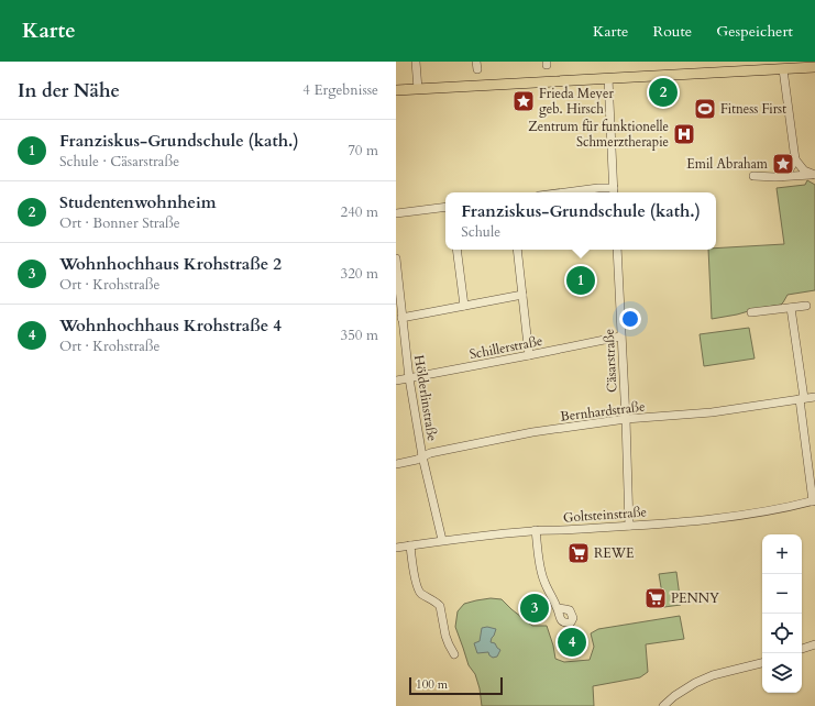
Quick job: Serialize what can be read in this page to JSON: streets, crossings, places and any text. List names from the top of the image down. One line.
{"streets":{"street":["Schillerstraße","Cäsarstraße","Hölderlinstraße","Bernhardstraße","Goltsteinstraße"]},"crossings":[["Schillerstraße","Cäsarstraße"],["Schillerstraße","Hölderlinstraße"],["Cäsarstraße","Bernhardstraße"],["Cäsarstraße","Goltsteinstraße"],["Hölderlinstraße","Bernhardstraße"],["Hölderlinstraße","Goltsteinstraße"]],"places":{"place":["Frieda Meyer geb. Hirsch","Emil Abraham"],"sports":["Fitness First"],"hospital":["Zentrum für funktionelle Schmerztherapie"],"supermarket":["REWE","PENNY"]},"scale_bar":"100 m","page":{"header":"Karte","nav":["Karte","Route","Gespeichert"],"heading":["In der Nähe","4 Ergebnisse"],"pins":["2","1","3","4"],"list":[{"mark":"1","name":"Franziskus-Grundschule (kath.)","note":"Schule · Cäsarstraße","value":"70 m"},{"mark":"2","name":"Studentenwohnheim","note":"Ort · Bonner Straße","value":"240 m"},{"mark":"3","name":"Wohnhochhaus Krohstraße 2","note":"Ort · Krohstraße","value":"320 m"},{"mark":"4","name":"Wohnhochhaus Krohstraße 4","note":"Ort · Krohstraße","value":"350 m"}],"popup":["Franziskus-Grundschule (kath.)","Schule"],"map_buttons":["+","−"],"scale":"100 m"}}
